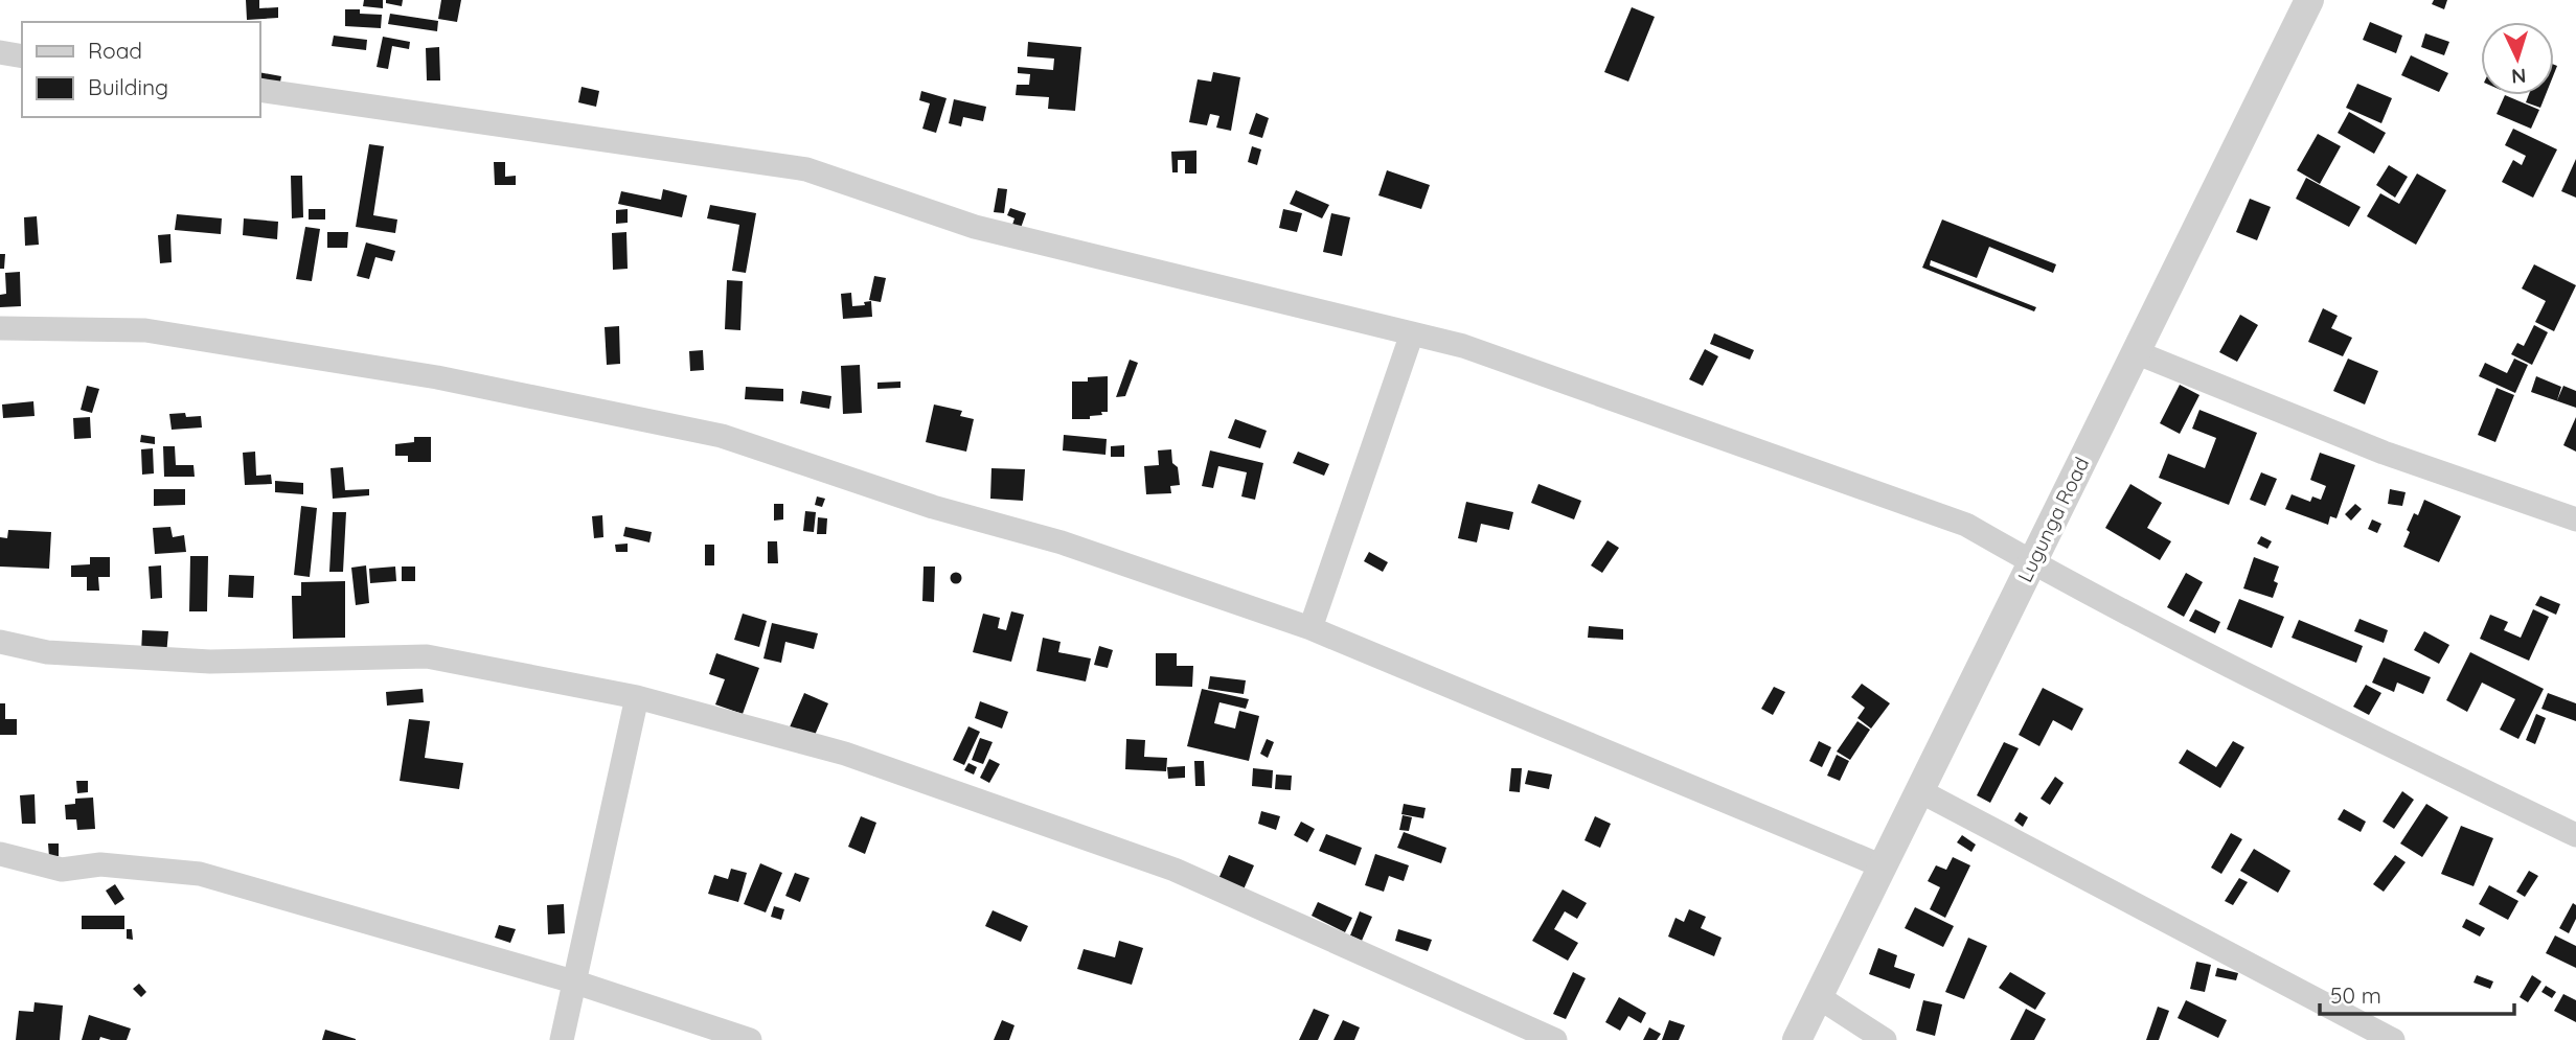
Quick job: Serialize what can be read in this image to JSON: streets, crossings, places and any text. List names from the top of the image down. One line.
{"streets":{"street":["Lugunga Road"]},"legend":["Road","Building"],"scale_bar":"50 m","north":"bottom"}
